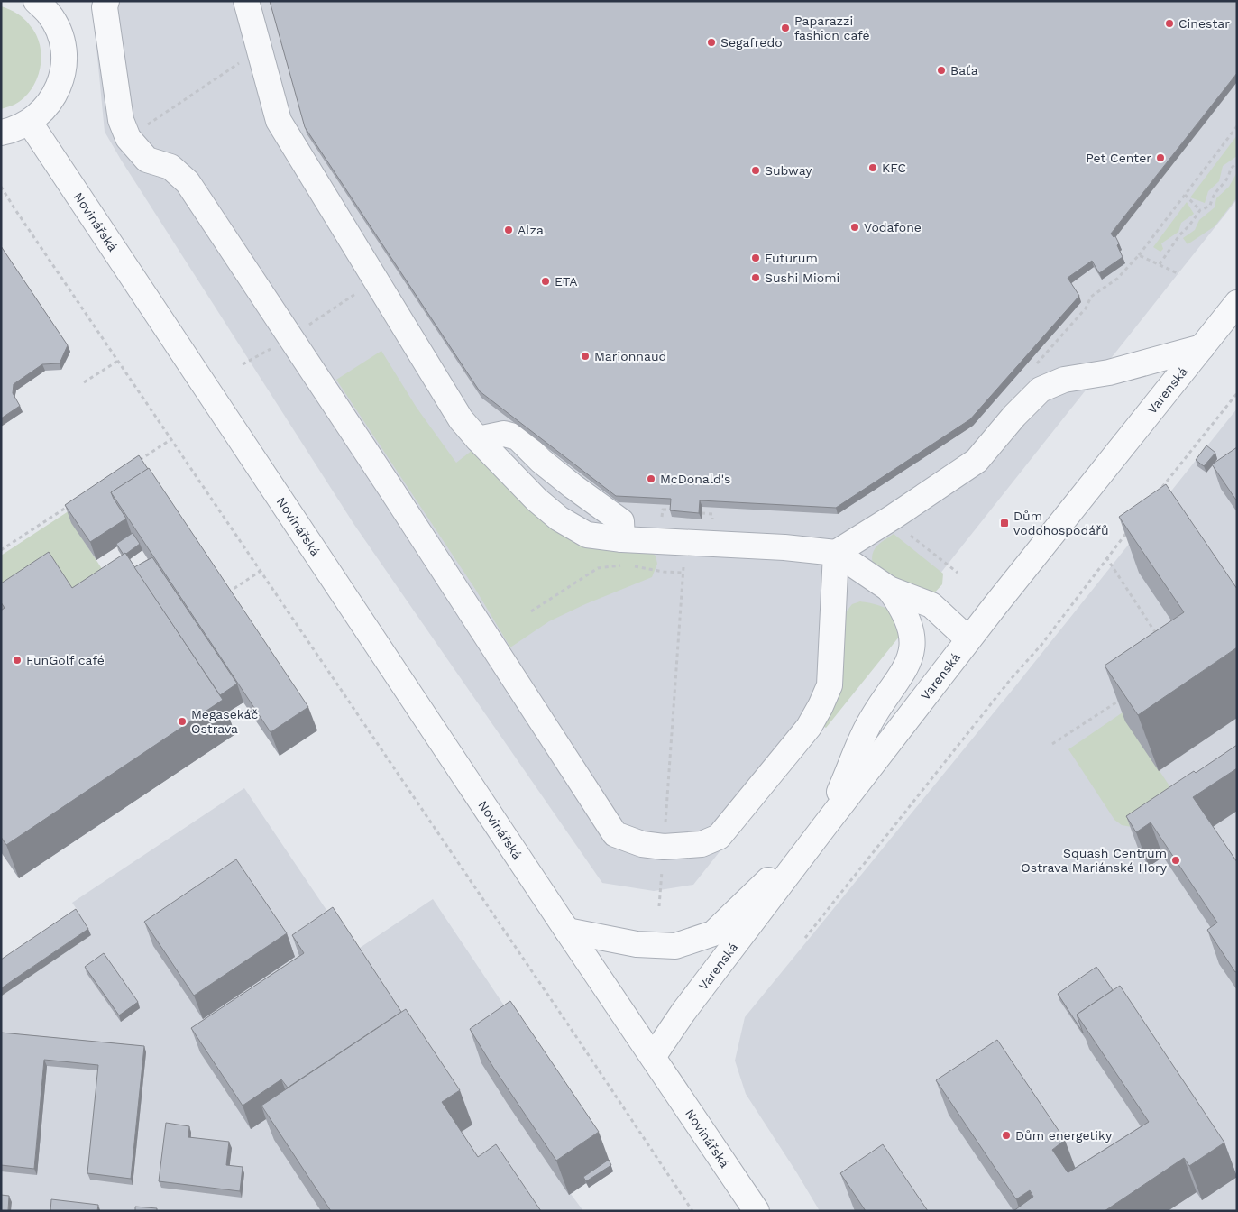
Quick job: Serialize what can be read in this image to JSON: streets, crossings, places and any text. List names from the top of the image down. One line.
{"streets":{"street":["Novinářská","Varenská"]},"crossings":[["Novinářská","Varenská"]],"places":{"other":["Cinestar","Paparazzi fashion café","Segafredo","Baťa","Pet Center","KFC","Subway","Vodafone","Alza","Futurum","Sushi Miomi","ETA","Marionnaud","McDonald's","FunGolf café","Megasekáč Ostrava","Squash Centrum Ostrava Mariánské Hory","Dům energetiky"],"transit":["Dům vodohospodářů"]}}
